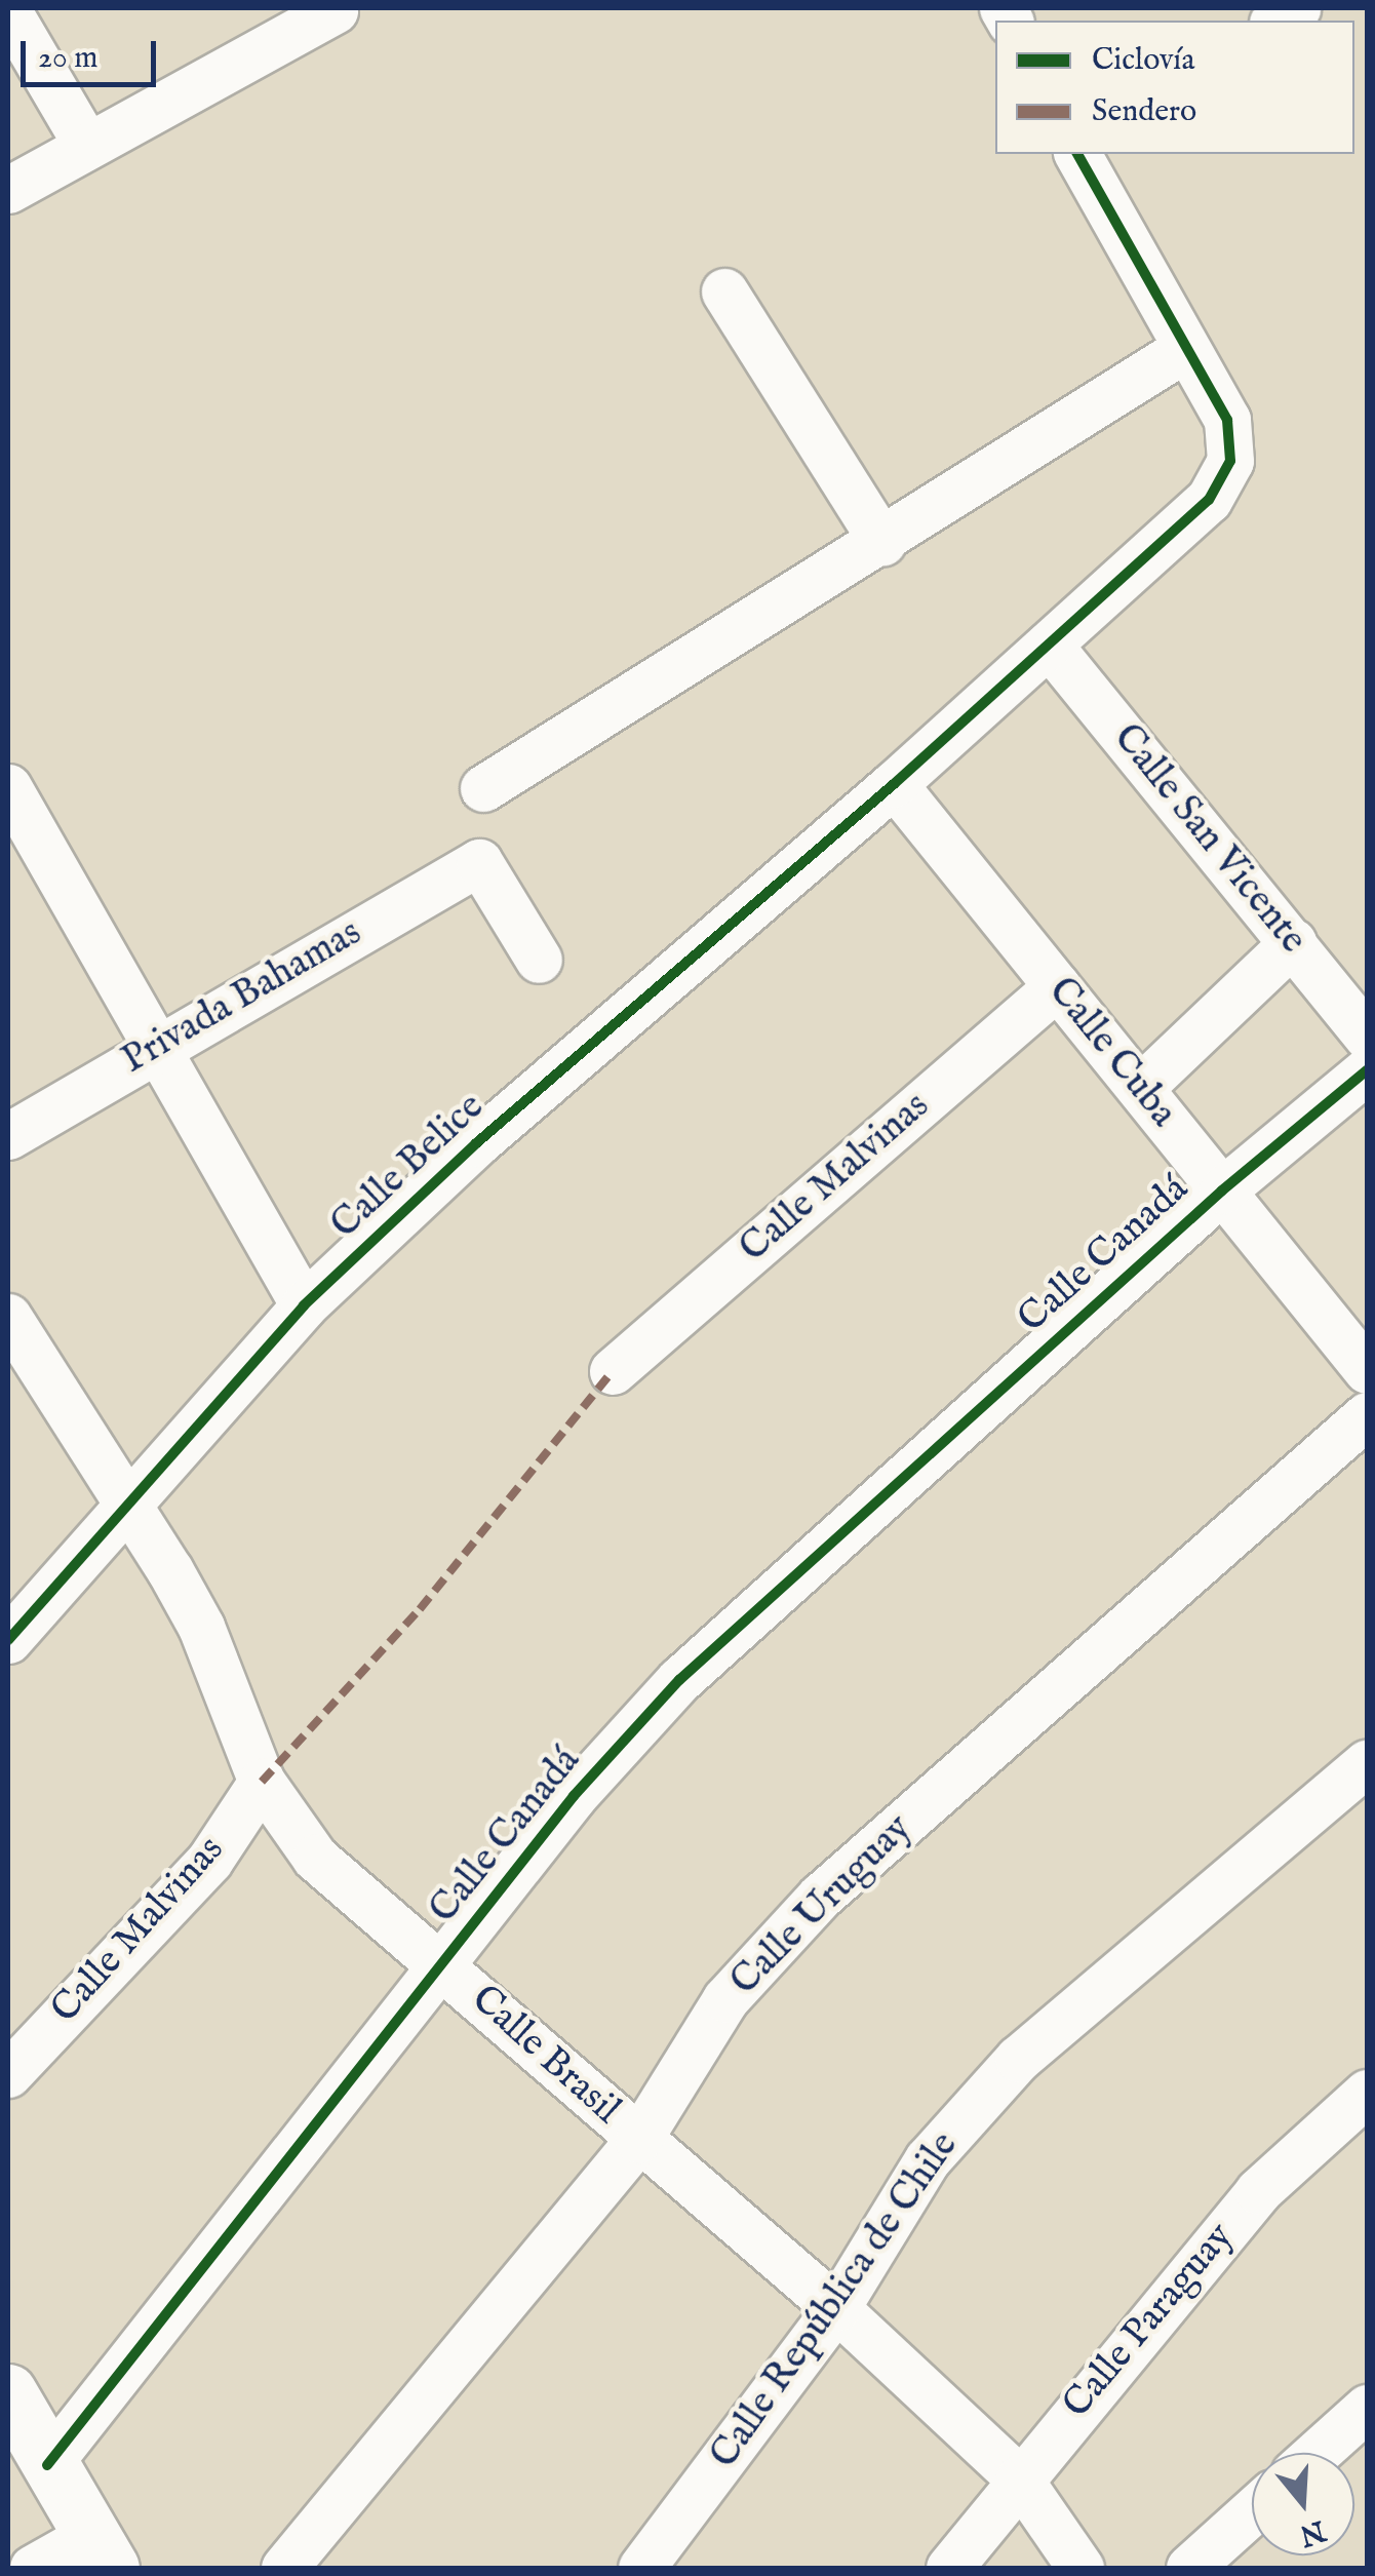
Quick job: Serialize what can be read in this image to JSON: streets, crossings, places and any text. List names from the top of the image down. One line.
{"streets":{"street":["Calle San Vicente","Privada Bahamas","Calle Cuba","Calle Belice","Calle Malvinas","Calle Canadá","Calle Uruguay","Calle Brasil","Calle República de Chile","Calle Paraguay"]},"crossings":[["Calle San Vicente","Calle Belice"],["Calle Cuba","Calle Belice"],["Calle Cuba","Calle Malvinas"],["Calle Cuba","Calle Canadá"],["Calle Belice","Calle Brasil"],["Calle Malvinas","Calle Brasil"],["Calle Canadá","Calle Brasil"],["Calle Uruguay","Calle Brasil"],["Calle Brasil","Calle República de Chile"],["Calle Brasil","Calle Paraguay"]],"legend":["Ciclovía","Sendero"],"scale_bar":"20 m","north":"bottom"}
